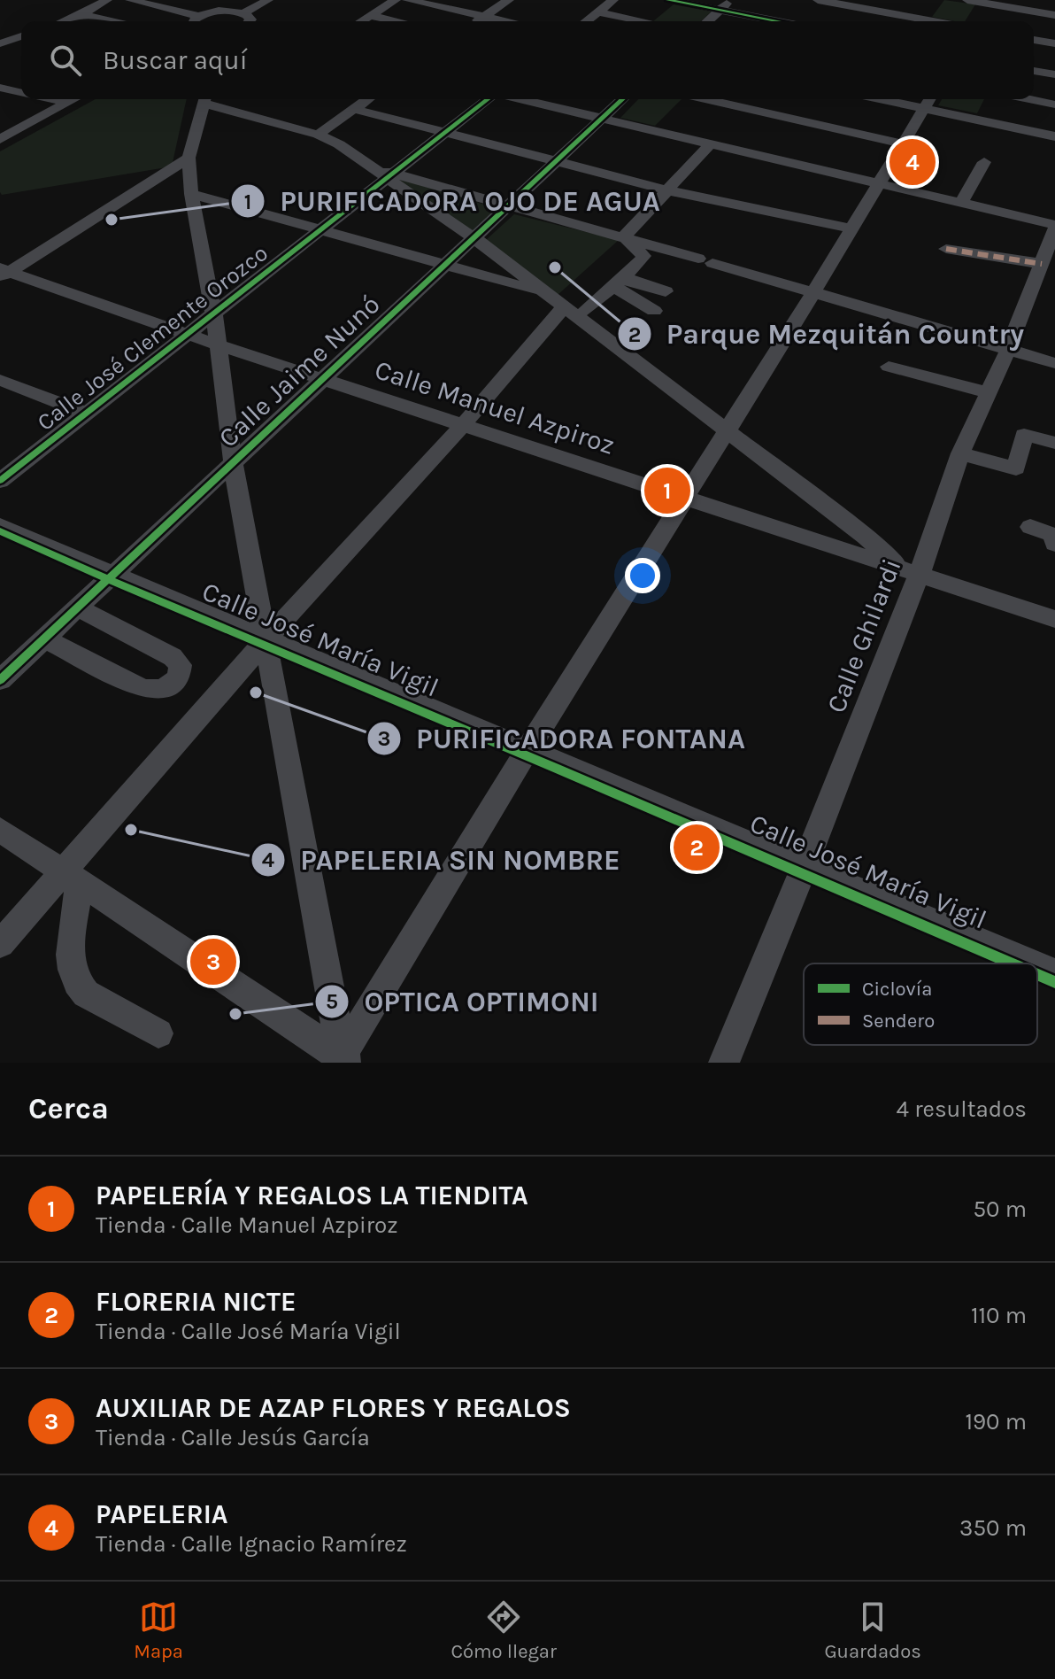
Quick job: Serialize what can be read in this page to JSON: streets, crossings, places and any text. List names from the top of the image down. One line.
{"streets":{"street":["Calle José Clemente Orozco","Calle Jaime Nunó","Calle Manuel Azpiroz","Calle Ghilardi","Calle José María Vigil"]},"crossings":[["Calle José Clemente Orozco","Calle Manuel Azpiroz"],["Calle Jaime Nunó","Calle Manuel Azpiroz"],["Calle Jaime Nunó","Calle José María Vigil"],["Calle Manuel Azpiroz","Calle Ghilardi"],["Calle Ghilardi","Calle José María Vigil"]],"places":["PURIFICADORA OJO DE AGUA","Parque Mezquitán Country","PURIFICADORA FONTANA","PAPELERIA SIN NOMBRE","OPTICA OPTIMONI"],"legend":["Ciclovía","Sendero"],"page":{"search":"Buscar aquí","pins":["4","1","2","3"],"heading":["Cerca","4 resultados"],"list":[{"mark":"1","name":"PAPELERÍA Y REGALOS LA TIENDITA","note":"Tienda · Calle Manuel Azpiroz","value":"50 m"},{"mark":"2","name":"FLORERIA NICTE","note":"Tienda · Calle José María Vigil","value":"110 m"},{"mark":"3","name":"AUXILIAR DE AZAP FLORES Y REGALOS","note":"Tienda · Calle Jesús García","value":"190 m"},{"mark":"4","name":"PAPELERIA","note":"Tienda · Calle Ignacio Ramírez","value":"350 m"}],"nav":["Mapa","Cómo llegar","Guardados"]}}
